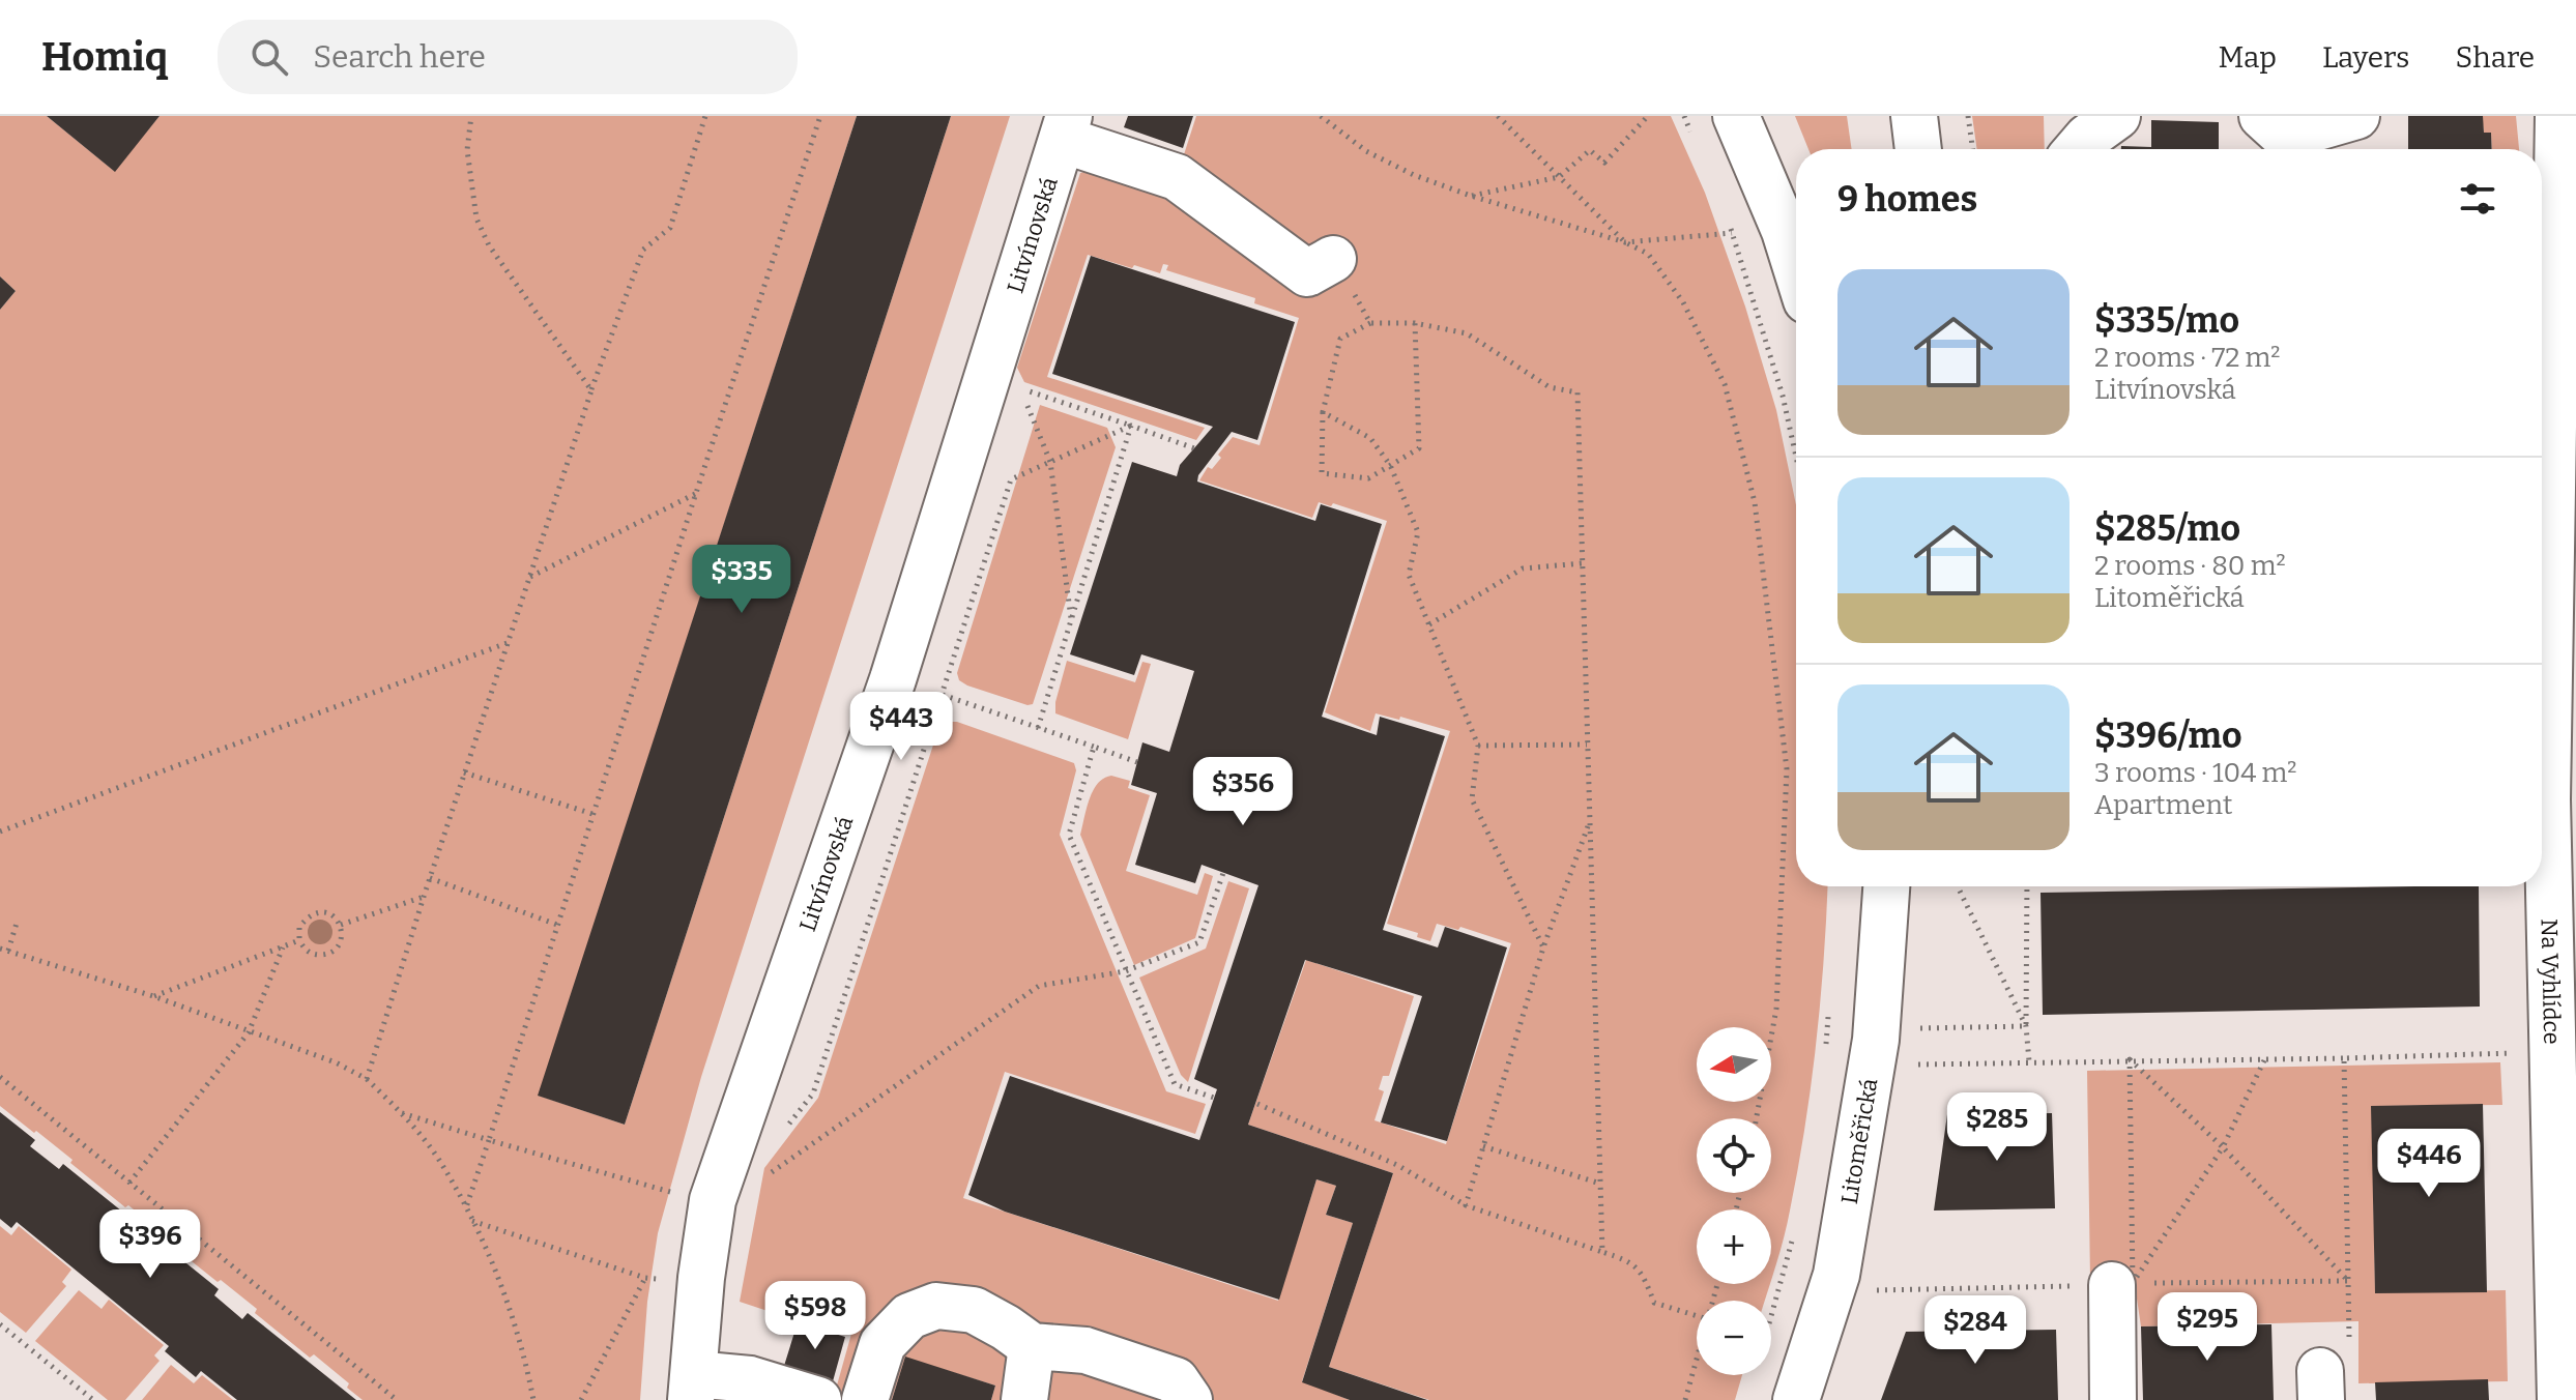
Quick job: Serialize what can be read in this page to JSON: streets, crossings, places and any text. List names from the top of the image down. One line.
{"streets":{"street":["Litvínovská","Na Vyhlídce","Litoměřická"]},"north":"left","page":{"header":"Homiq","search":"Search here","nav":["Map","Layers","Share"],"heading":"9 homes","list":[{"name":"$335/mo","note":"2 rooms · 72 m² · Litvínovská"},{"name":"$285/mo","note":"2 rooms · 80 m² · Litoměřická"},{"name":"$396/mo","note":"3 rooms · 104 m² · Apartment"}],"price":["$335","$443","$356","$285","$446","$396","$598","$295","$284"],"map_buttons":["+","−"]}}
